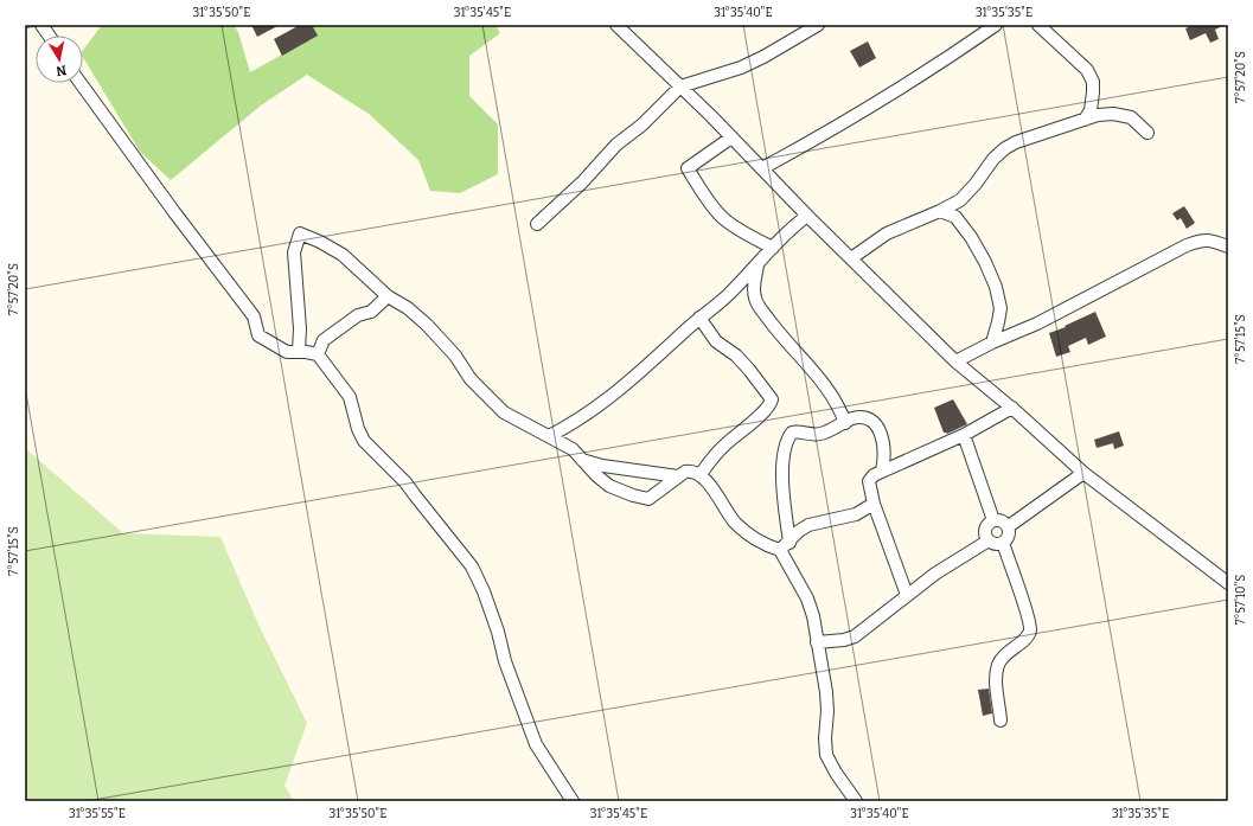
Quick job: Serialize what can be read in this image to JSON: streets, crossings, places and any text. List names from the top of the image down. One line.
{"north":"bottom","coordinates":["31°35'50\"E","31°35'45\"E","31°35'40\"E","31°35'35\"E","7°57'20\"S","7°57'15\"S","7°57'10\"S","31°35'55\"E"]}
